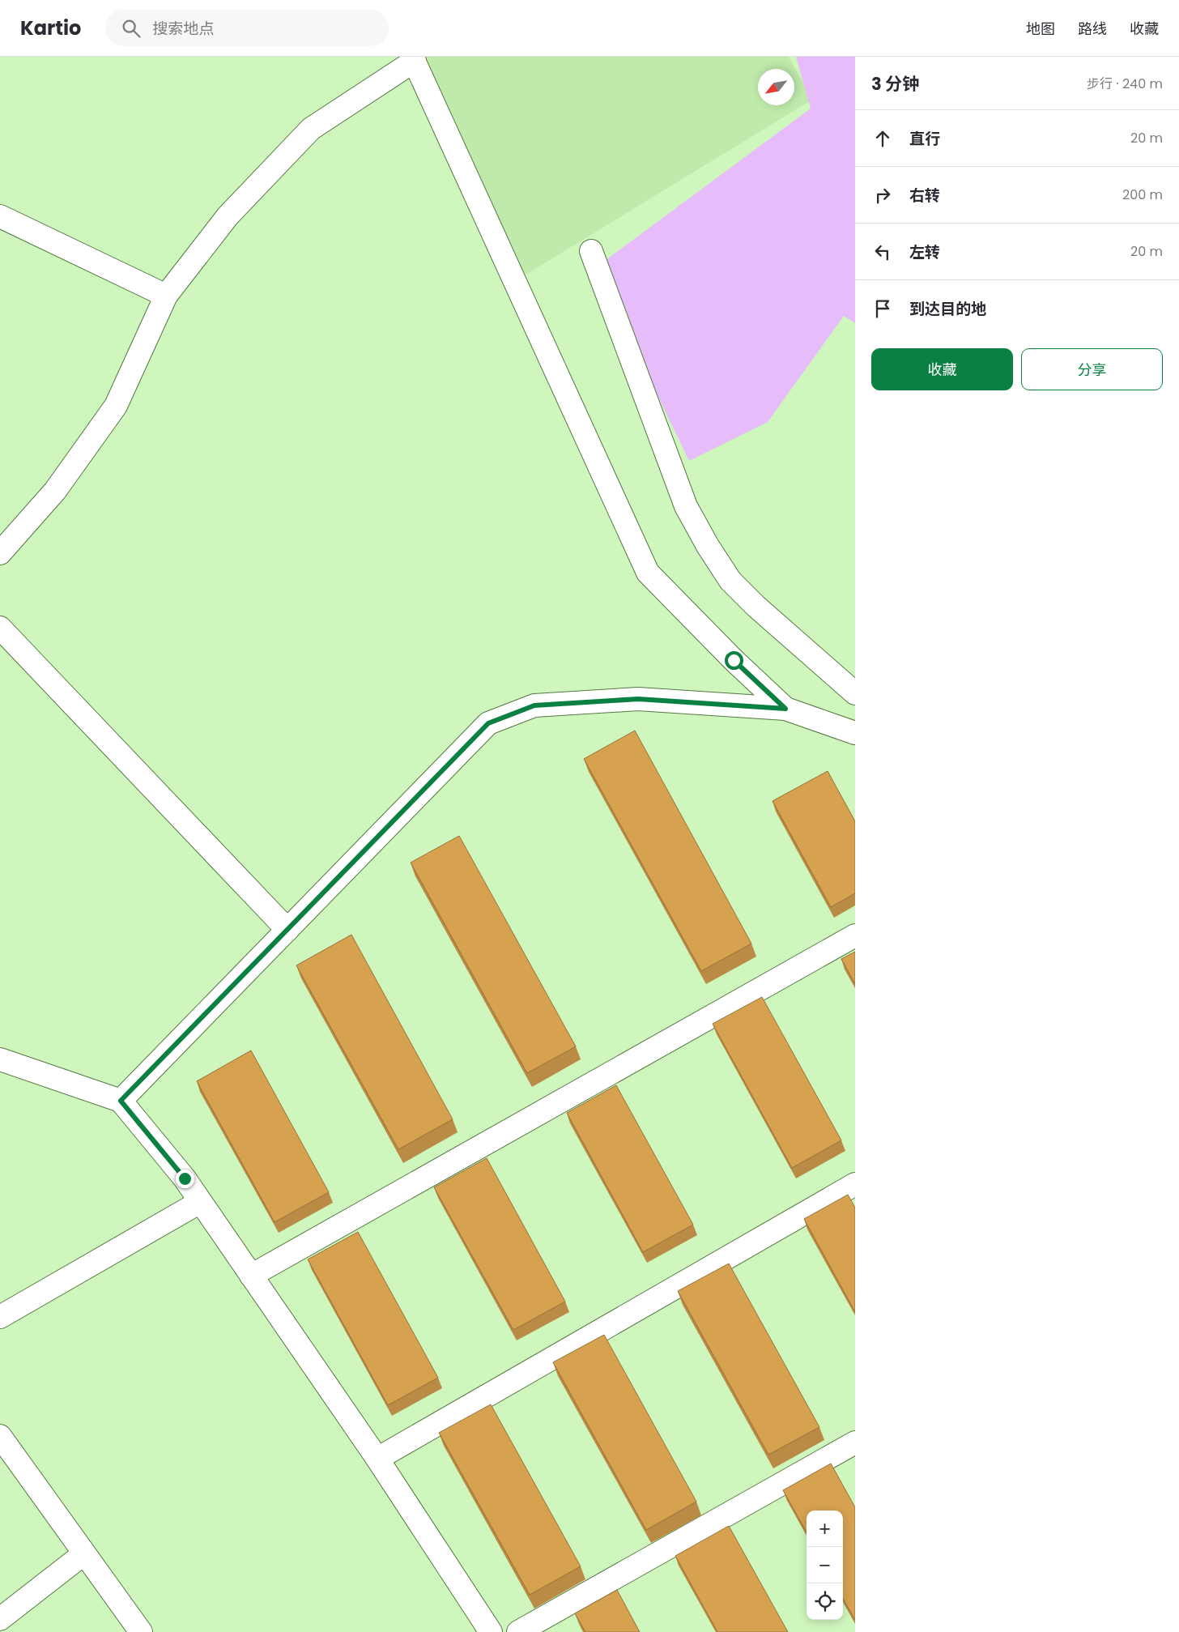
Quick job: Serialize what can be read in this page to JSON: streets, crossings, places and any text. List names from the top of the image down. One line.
{"north":"bottom left","page":{"header":"Kartio","search":"搜索地点","nav":["地图","路线","收藏"],"heading":["3 分钟","步行 · 240 m"],"list":[["直行","20 m"],["右转","200 m"],["左转","20 m"],"到达目的地"],"buttons":["收藏","分享"],"map_buttons":["+","−"]}}
